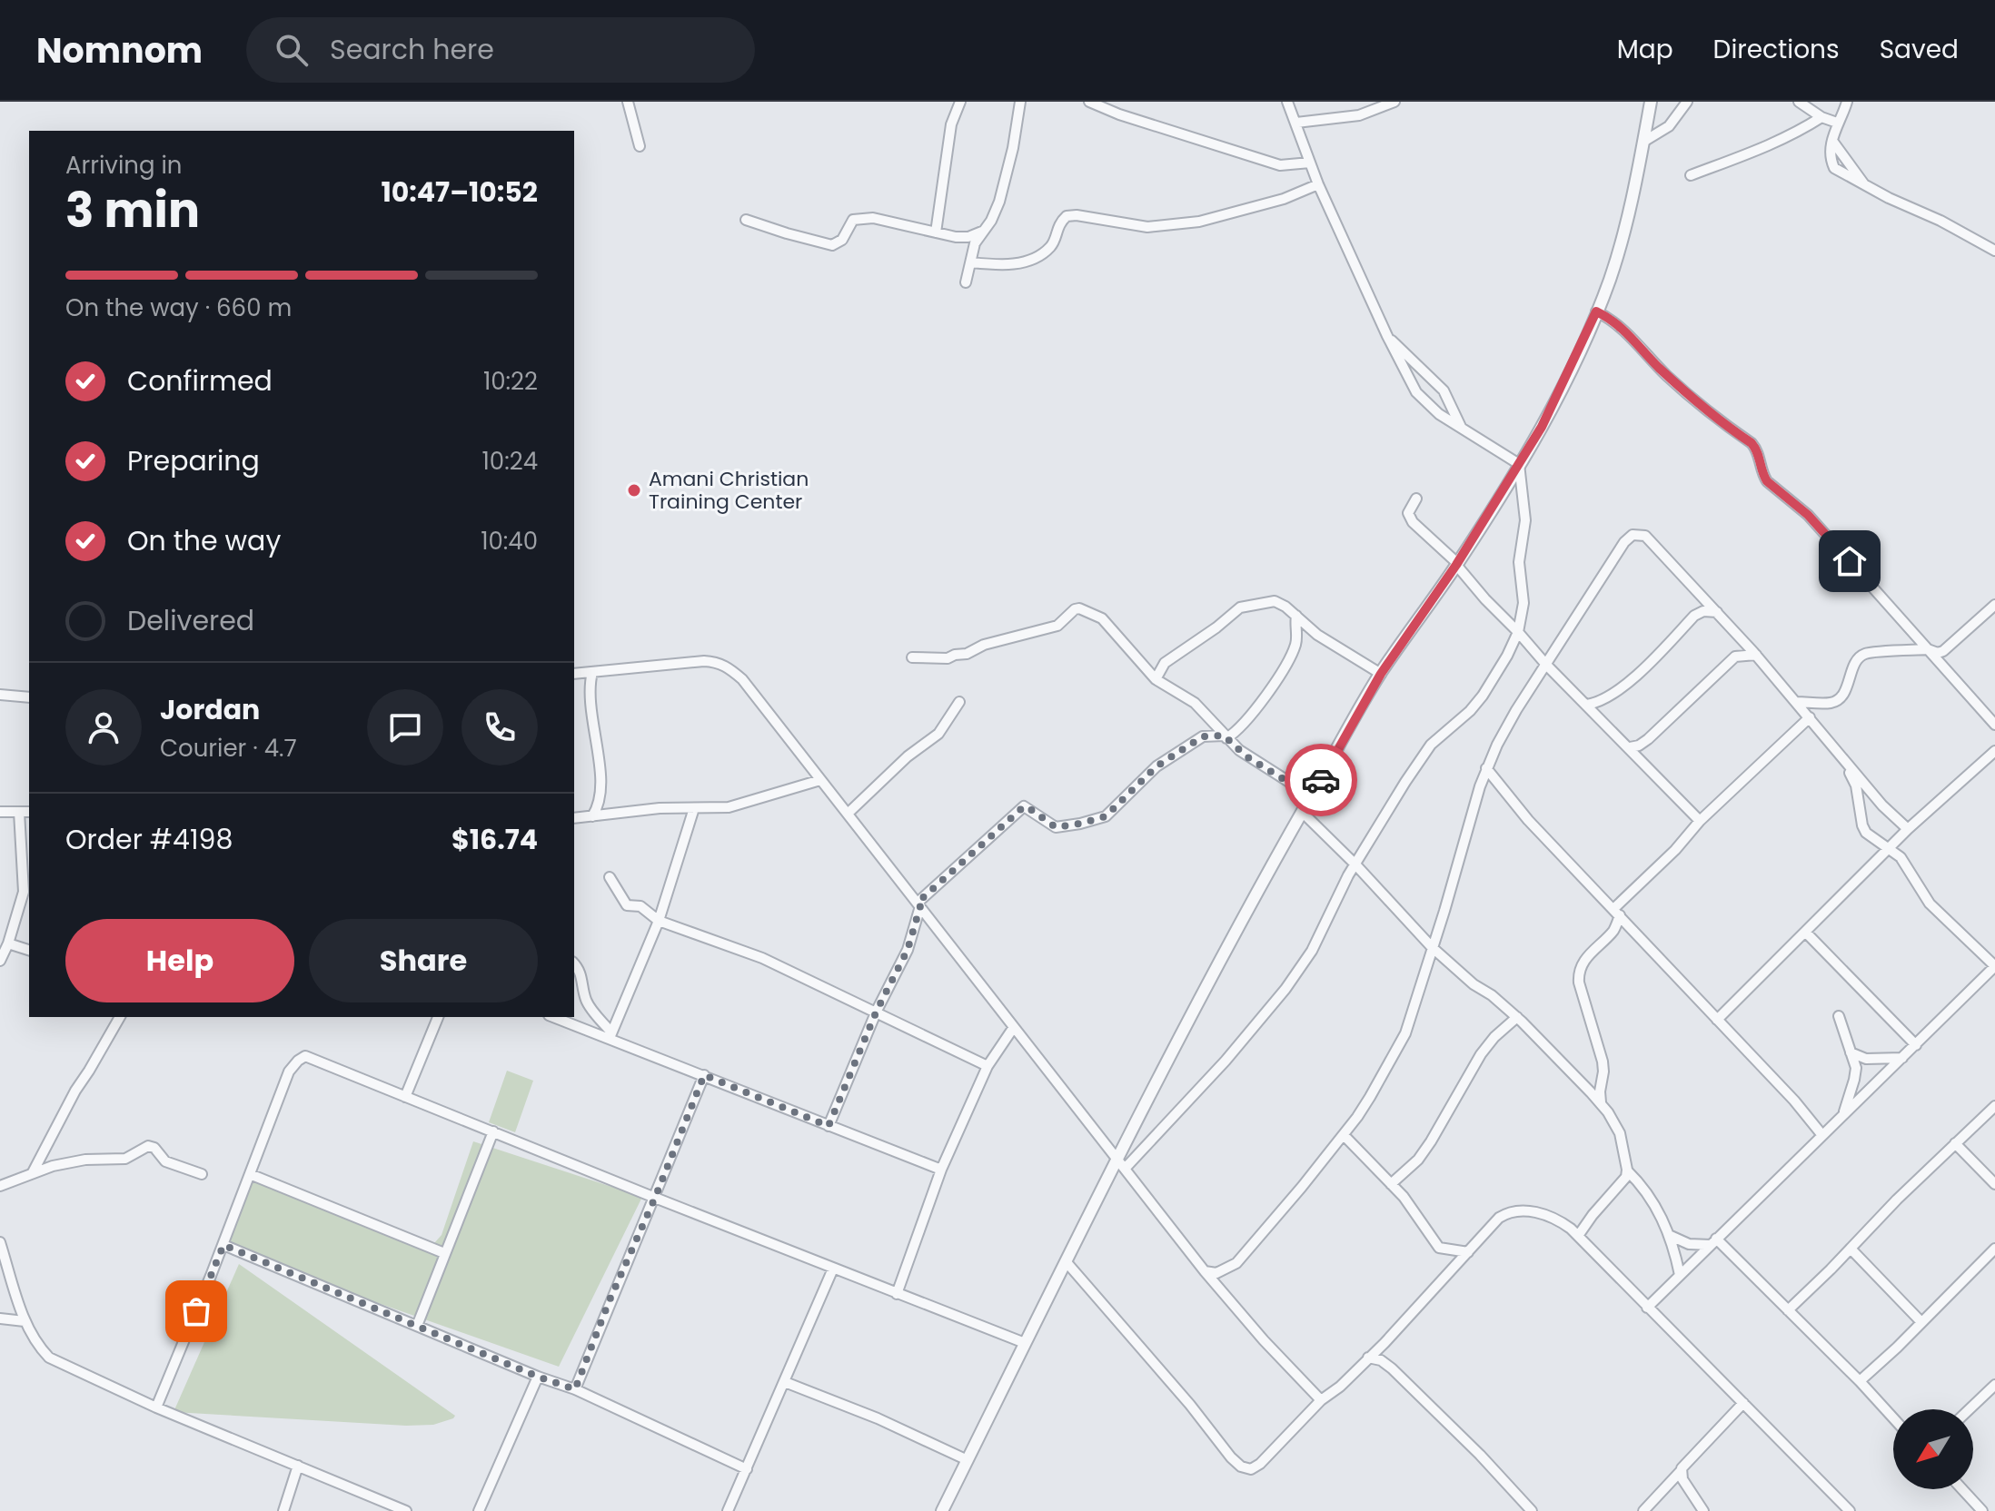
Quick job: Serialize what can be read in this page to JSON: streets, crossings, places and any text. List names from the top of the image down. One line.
{"places":["Amani Christian Training Center"],"north":"bottom left","page":{"header":"Nomnom","search":"Search here","nav":["Map","Directions","Saved"],"heading":["3 min","Arriving in","10:47–10:52"],"panel":["Jordan","Courier · 4.7","Order #4198","$16.74"],"bar":"On the way · 660 m","list":[["Confirmed","10:22"],["Preparing","10:24"],["On the way","10:40"],"Delivered"],"buttons":["Help","Share"]}}
